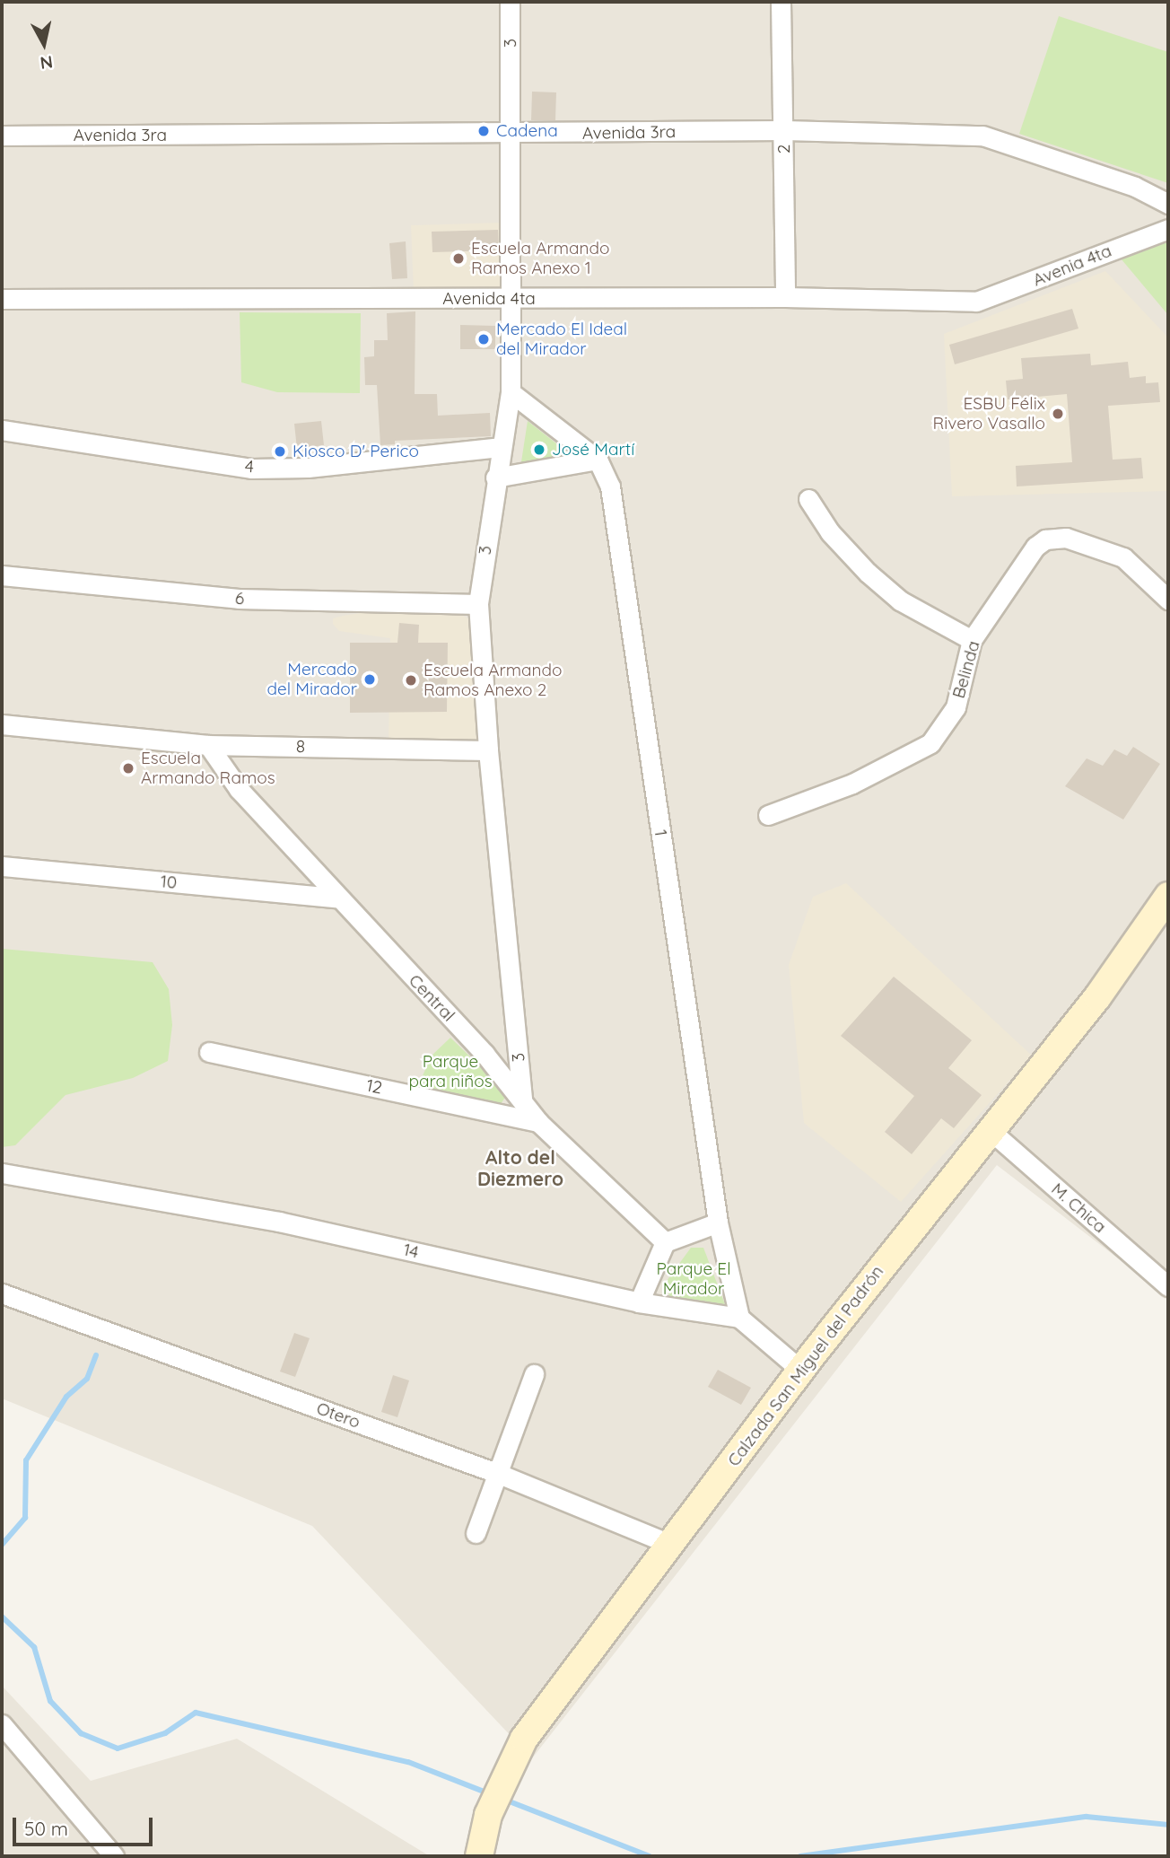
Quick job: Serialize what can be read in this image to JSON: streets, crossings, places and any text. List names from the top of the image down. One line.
{"streets":{"main road":["Calzada San Miguel del Padrón"],"street":["3","Avenida 3ra","2","Avenia 4ta","Avenida 4ta","4","6","Belinda","8","1","10","Central","12","M. Chica","14","Otero"]},"crossings":[["3","Avenida 3ra"],["3","Avenida 4ta"],["3","4"],["3","6"],["3","8"],["3","1"],["3","Central"],["Avenida 3ra","2"],["2","Avenida 4ta"],["Avenia 4ta","Avenida 4ta"],["8","Central"],["1","14"],["10","Central"],["Central","12"],["M. Chica","Calzada San Miguel del Padrón"],["Calzada San Miguel del Padrón","Otero"]],"districts":["Alto del Diezmero"],"parks":["Parque para niños","Parque El Mirador"],"places":["Cadena","Escuela Armando Ramos Anexo 1","Mercado El Ideal del Mirador","ESBU Félix Rivero Vasallo","José Martí","Kiosco D' Perico","Mercado del Mirador","Escuela Armando Ramos Anexo 2","Escuela Armando Ramos"],"scale_bar":"50 m","north":"bottom"}
